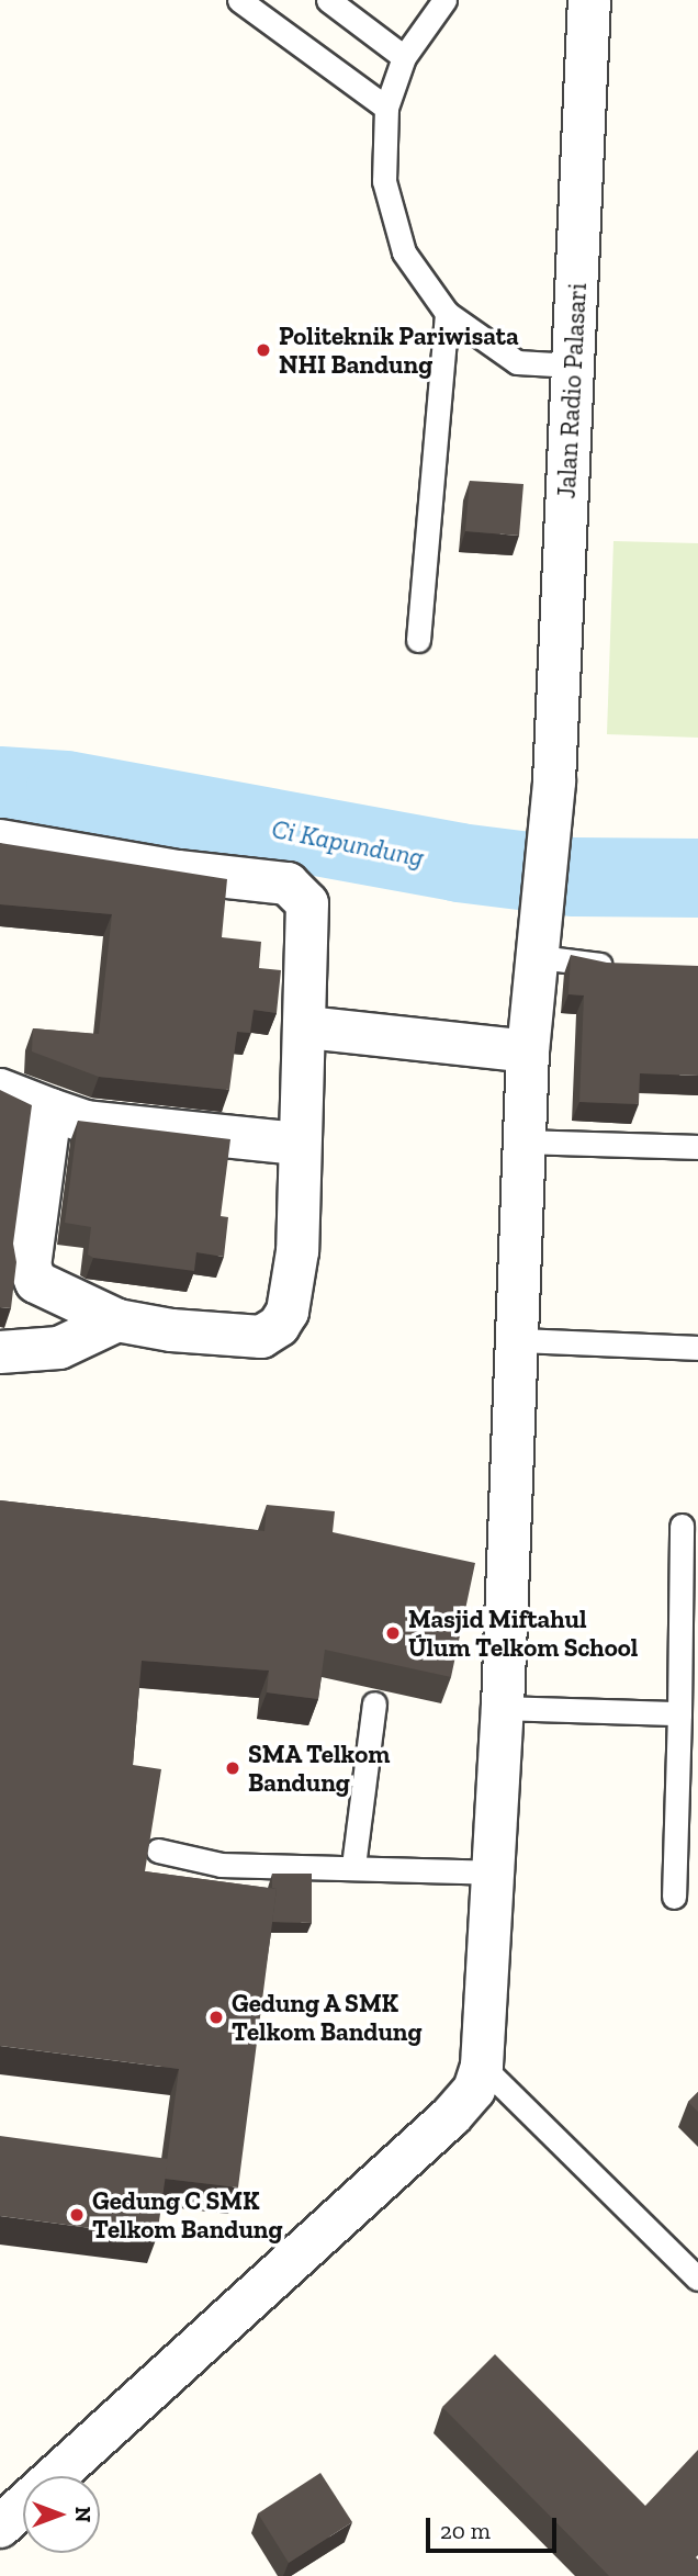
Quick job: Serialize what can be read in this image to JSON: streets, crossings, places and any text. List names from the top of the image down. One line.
{"streets":{"street":["Jalan Radio Palasari"]},"water":["Ci Kapundung"],"places":["Politeknik Pariwisata NHI Bandung","Masjid Miftahul Úlum Telkom School","SMA Telkom Bandung","Gedung A SMK Telkom Bandung","Gedung C SMK Telkom Bandung"],"scale_bar":"20 m","north":"right"}
